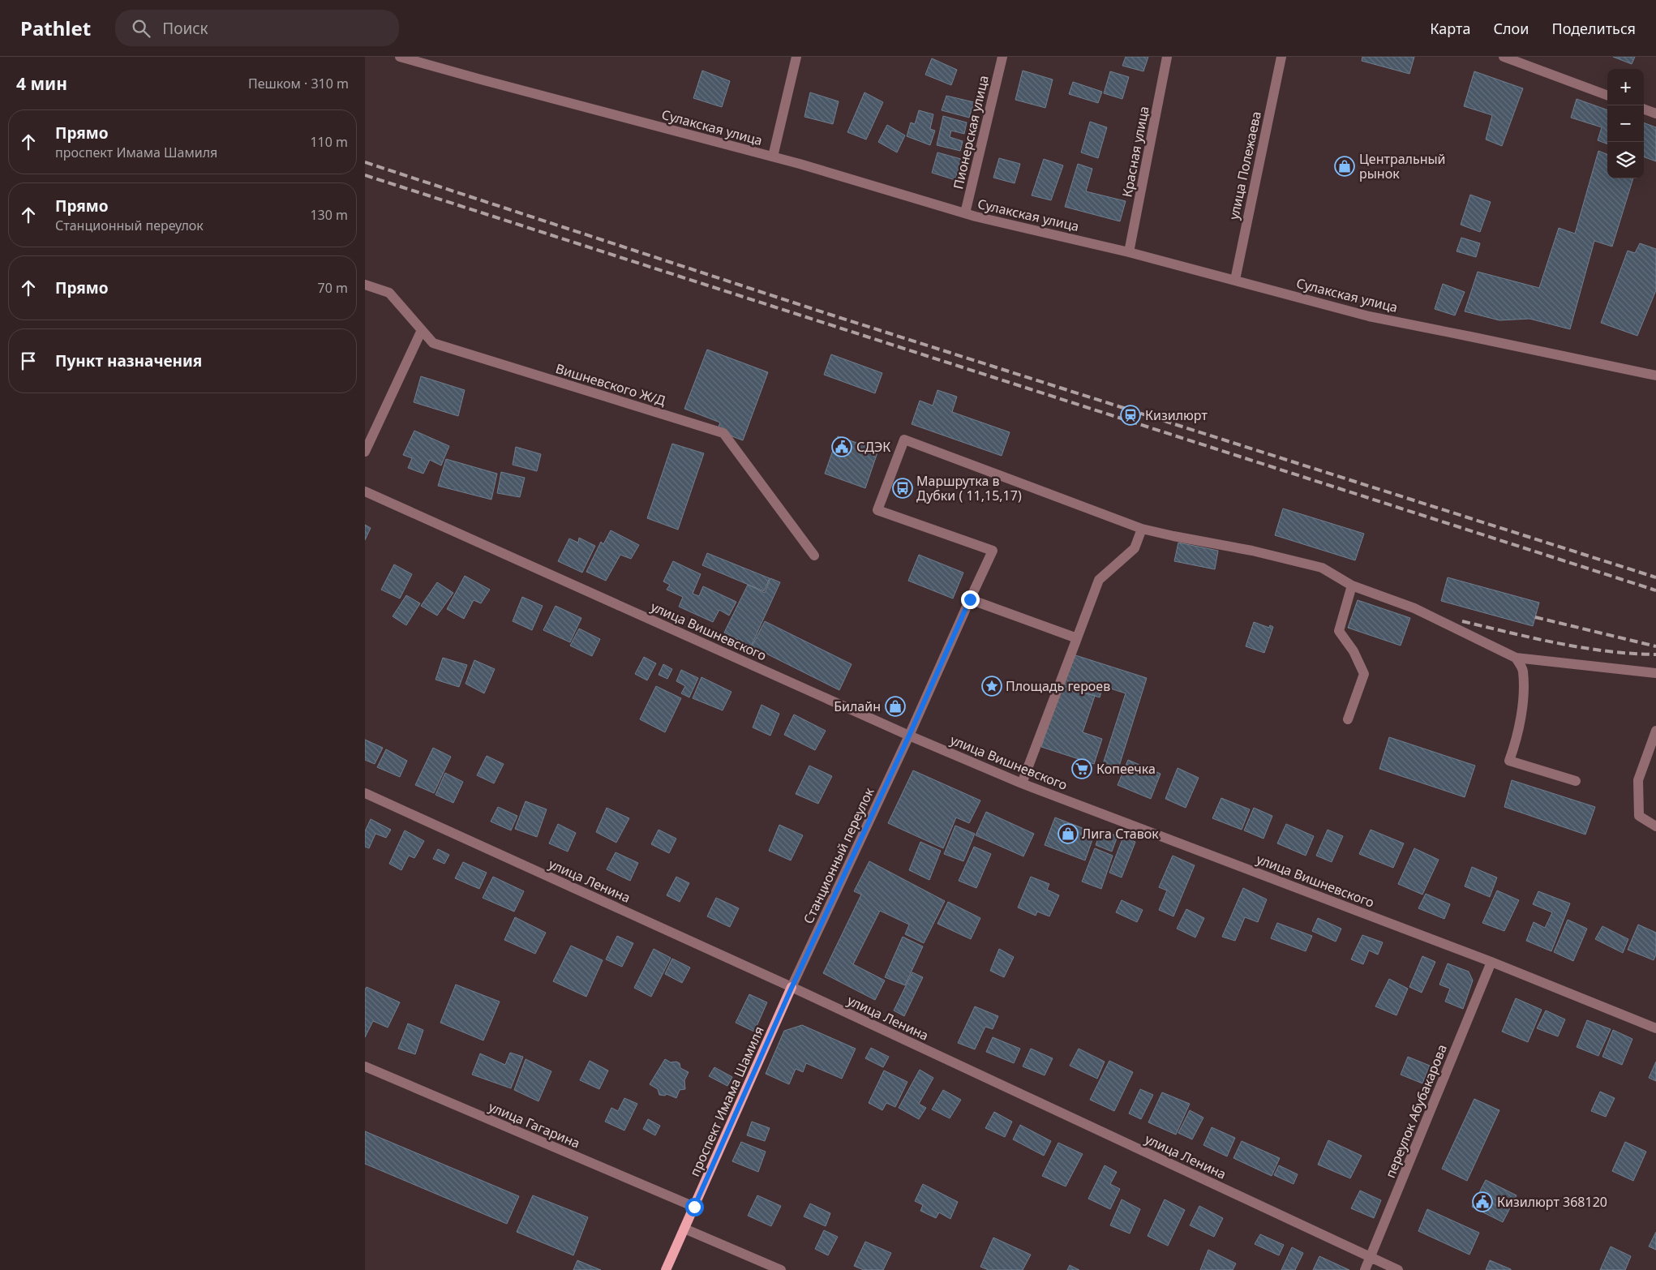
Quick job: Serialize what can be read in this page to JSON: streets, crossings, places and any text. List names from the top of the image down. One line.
{"streets":{"main road":["проспект Имама Шамиля"],"street":["Сулакская улица","Пионерская улица","Красная улица","улица Полежаева","Вишневского Ж/Д","улица Вишневского","Станционный переулок","улица Ленина","переулок Абубакарова","улица Гагарина"]},"crossings":[["Сулакская улица","Пионерская улица"],["Сулакская улица","Красная улица"],["Сулакская улица","улица Полежаева"],["улица Вишневского","Станционный переулок"],["улица Вишневского","переулок Абубакарова"],["Станционный переулок","улица Ленина"],["Станционный переулок","проспект Имама Шамиля"],["улица Ленина","проспект Имама Шамиля"],["улица Ленина","переулок Абубакарова"],["проспект Имама Шамиля","улица Гагарина"]],"places":{"shop":["Центральный рынок","Билайн","Лига Ставок"],"station":["Кизилюрт"],"public building":["СДЭК","Кизилюрт 368120"],"bus stop":["Маршрутка в Дубки ( 11,15,17)"],"place":["Площадь героев"],"supermarket":["Копеечка"]},"page":{"header":"Pathlet","search":"Поиск","nav":["Карта","Слои","Поделиться"],"heading":["4 мин","Пешком · 310 m"],"map_buttons":["+","−"],"list":[["Прямо","проспект Имама Шамиля","110 m"],["Прямо","Станционный переулок","130 m"],["Прямо","70 m"],"Пункт назначения"]}}
